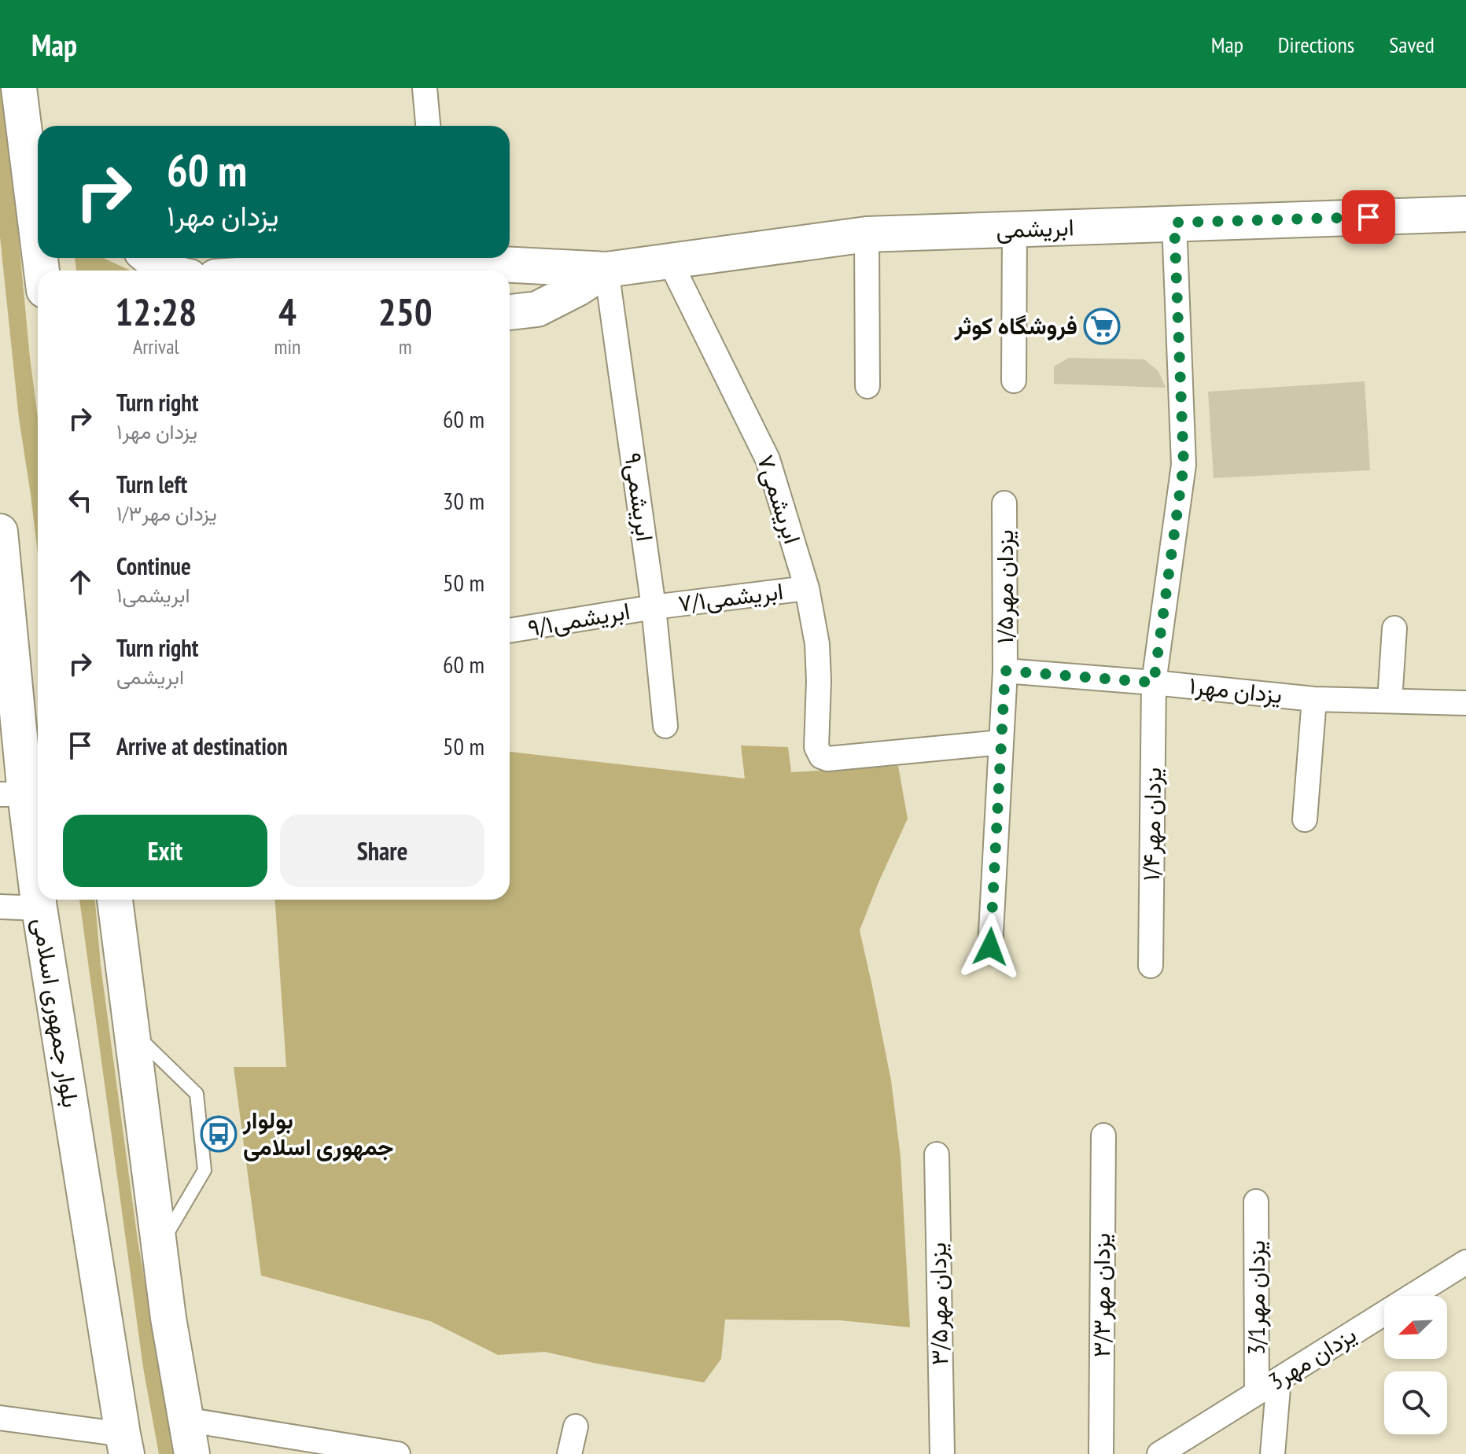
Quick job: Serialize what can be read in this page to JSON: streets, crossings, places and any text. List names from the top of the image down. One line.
{"streets":{"main road":["ابریشمی","بلوار جمهوری اسلامی"],"street":["ابریشمی۹","ابریشمی۷","۱/۵یزدان مهر","ابریشمی۷/۱","۹/۱ابریشمی","یزدان مهر۱","۱/۴یزدان مهر","۳/۳یزدان مهر","3/1یزدان مهر","۳/۵یزدان مهر","3یزدان مهر"]},"crossings":[["ابریشمی","ابریشمی۹"],["ابریشمی","ابریشمی۷"],["ابریشمی","۱/۴یزدان مهر"],["ابریشمی۹","ابریشمی۷/۱"],["ابریشمی۹","۹/۱ابریشمی"],["ابریشمی۷","۱/۵یزدان مهر"],["ابریشمی۷","ابریشمی۷/۱"],["۱/۵یزدان مهر","یزدان مهر۱"],["ابریشمی۷/۱","۹/۱ابریشمی"],["یزدان مهر۱","۱/۴یزدان مهر"],["3/1یزدان مهر","3یزدان مهر"]],"places":{"supermarket":["فروشگاه کوثر"],"bus stop":["بولوار جمهوری اسلامی"]},"north":"bottom left","page":{"header":"Map","nav":["Map","Directions","Saved"],"turn":["60 m","یزدان مهر۱"],"eta":["12:28","Arrival","4","min","250","m"],"list":[{"name":"Turn right","note":"یزدان مهر۱","value":"60 m"},{"name":"Turn left","note":"۱/۳یزدان مهر","value":"30 m"},{"name":"Continue","note":"ابریشمی۱","value":"50 m"},{"name":"Turn right","note":"ابریشمی","value":"60 m"},{"name":"Arrive at destination","value":"50 m"}],"buttons":["Exit","Share"]}}
